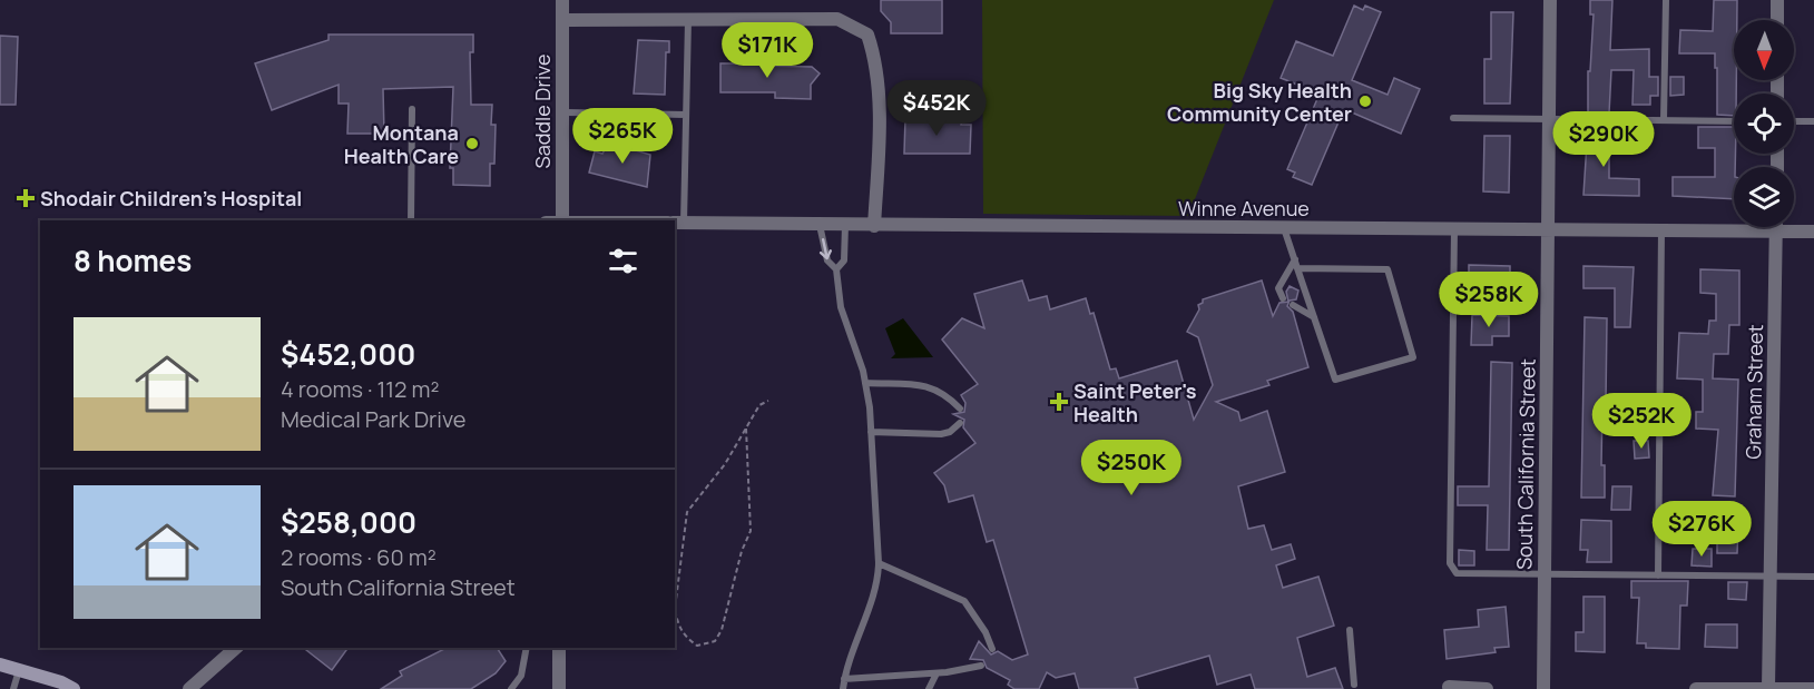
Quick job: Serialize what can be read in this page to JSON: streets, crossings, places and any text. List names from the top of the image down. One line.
{"streets":{"street":["Saddle Drive","Winne Avenue","Graham Street","South California Street"]},"crossings":[["Winne Avenue","Graham Street"],["Winne Avenue","South California Street"]],"places":{"other":["Big Sky Health Community Center","Montana Health Care"],"health":["Shodair Children's Hospital","Saint Peter's Health"]},"north":"bottom","page":{"price":["$171K","$452K","$265K","$290K","$258K","$252K","$250K","$276K"],"heading":"8 homes","list":[{"name":"$452,000","note":"4 rooms · 112 m² · Medical Park Drive"},{"name":"$258,000","note":"2 rooms · 60 m² · South California Street"}]}}
